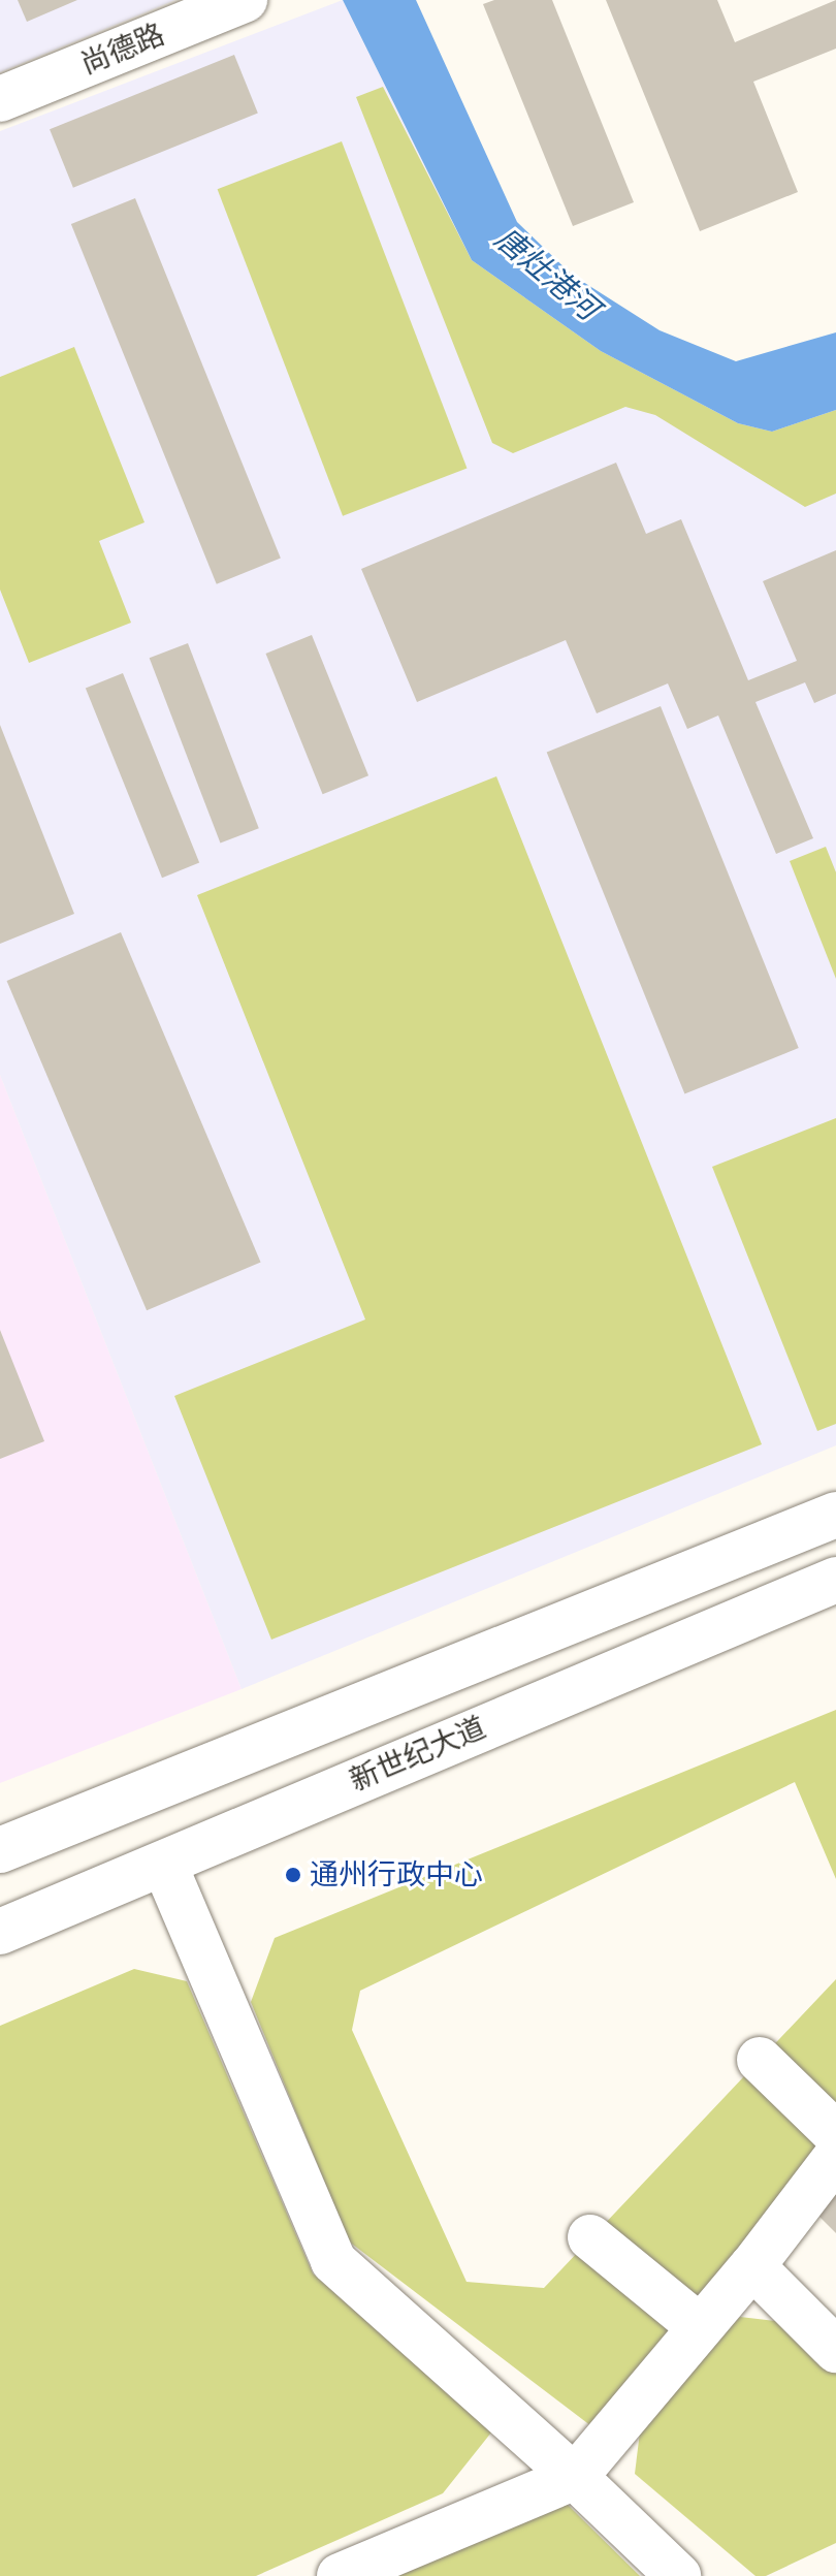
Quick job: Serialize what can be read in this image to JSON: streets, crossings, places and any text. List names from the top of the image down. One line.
{"streets":{"main road":["尚德路","新世纪大道"]},"water":["唐灶港河"],"places":["通州行政中心"]}
